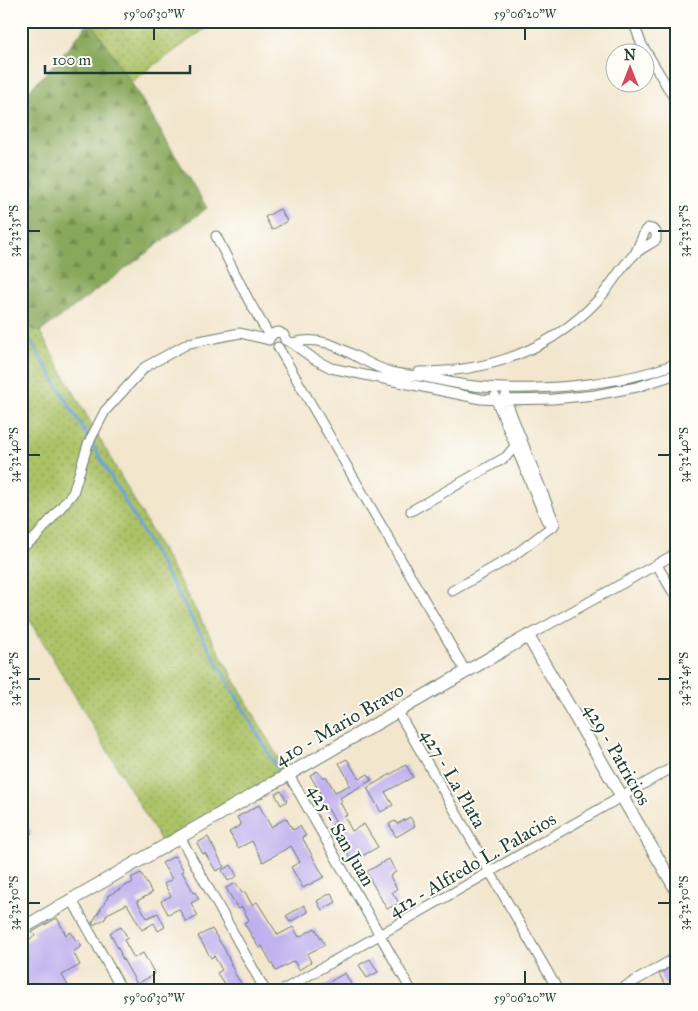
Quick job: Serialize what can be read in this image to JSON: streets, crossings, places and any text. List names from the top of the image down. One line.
{"streets":{"street":["410 - Mario Bravo","429 - Patricios","427 - La Plata","425 - San Juan","412 - Alfredo L. Palacios"]},"crossings":[["410 - Mario Bravo","429 - Patricios"],["410 - Mario Bravo","427 - La Plata"],["410 - Mario Bravo","425 - San Juan"],["429 - Patricios","412 - Alfredo L. Palacios"],["427 - La Plata","412 - Alfredo L. Palacios"],["425 - San Juan","412 - Alfredo L. Palacios"]],"scale_bar":"100 m","north":"top","coordinates":["59°06'30\"W","59°06'20\"W","34°32'35\"S","34°32'40\"S","34°32'45\"S","34°32'50\"S"]}
